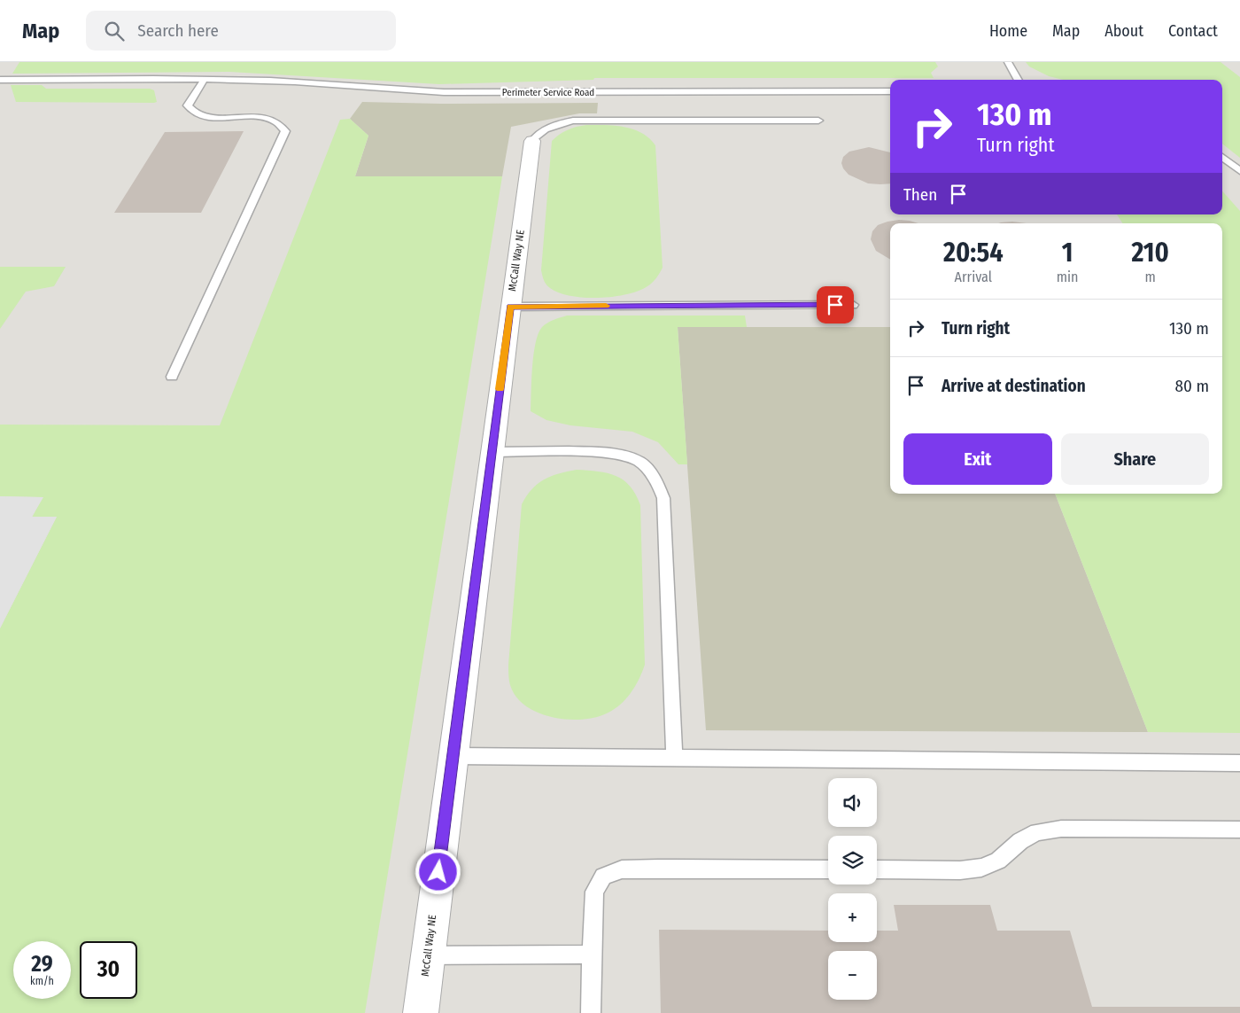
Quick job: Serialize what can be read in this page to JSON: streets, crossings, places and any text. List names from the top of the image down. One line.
{"streets":{"street":["McCall Way NE"],"lane":["Perimeter Service Road"]},"page":{"header":"Map","search":"Search here","nav":["Home","Map","About","Contact"],"turn":["130 m","Turn right"],"then":"Then","eta":["20:54","Arrival","1","min","210","m"],"list":[{"name":"Turn right","value":"130 m"},{"name":"Arrive at destination","value":"80 m"}],"buttons":["Exit","Share"],"map_buttons":["+","−"],"speed":"29 km/h","limit":"30"}}
